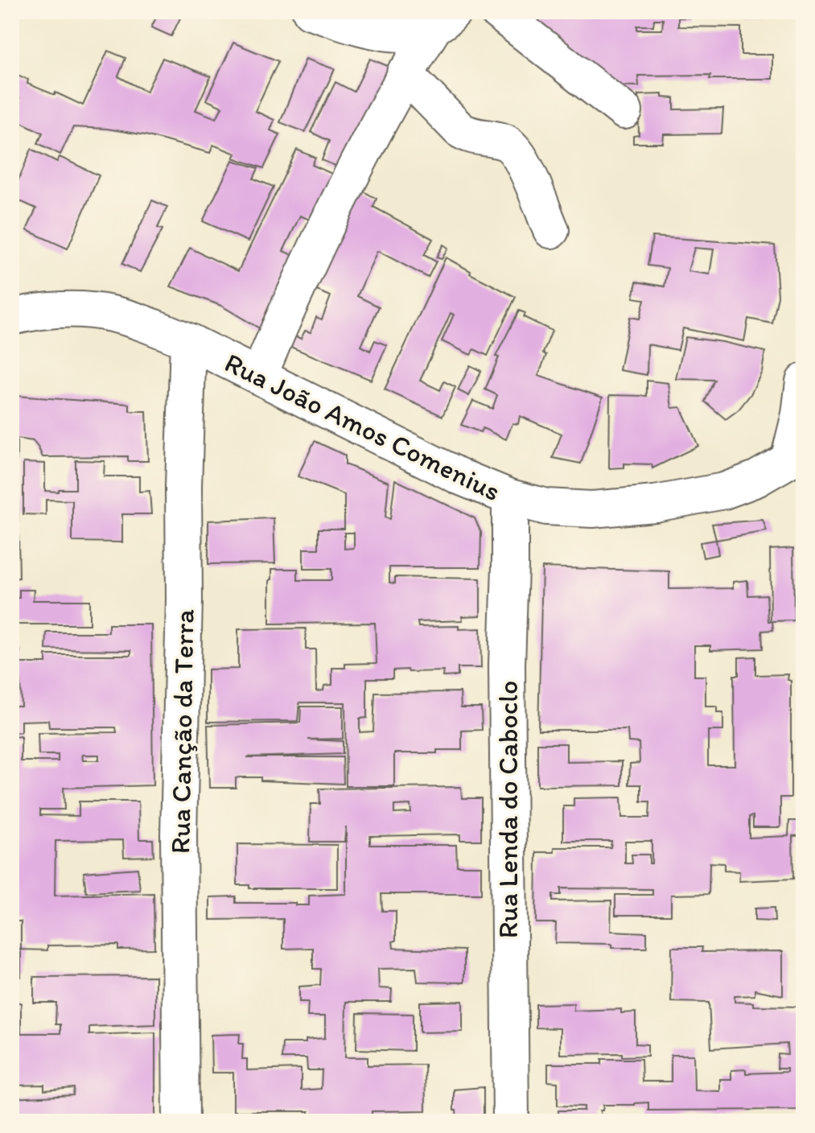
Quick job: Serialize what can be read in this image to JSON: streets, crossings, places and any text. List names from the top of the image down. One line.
{"streets":{"street":["Rua João Amos Comenius","Rua Canção da Terra","Rua Lenda do Caboclo"]},"crossings":[["Rua João Amos Comenius","Rua Canção da Terra"],["Rua João Amos Comenius","Rua Lenda do Caboclo"]]}
